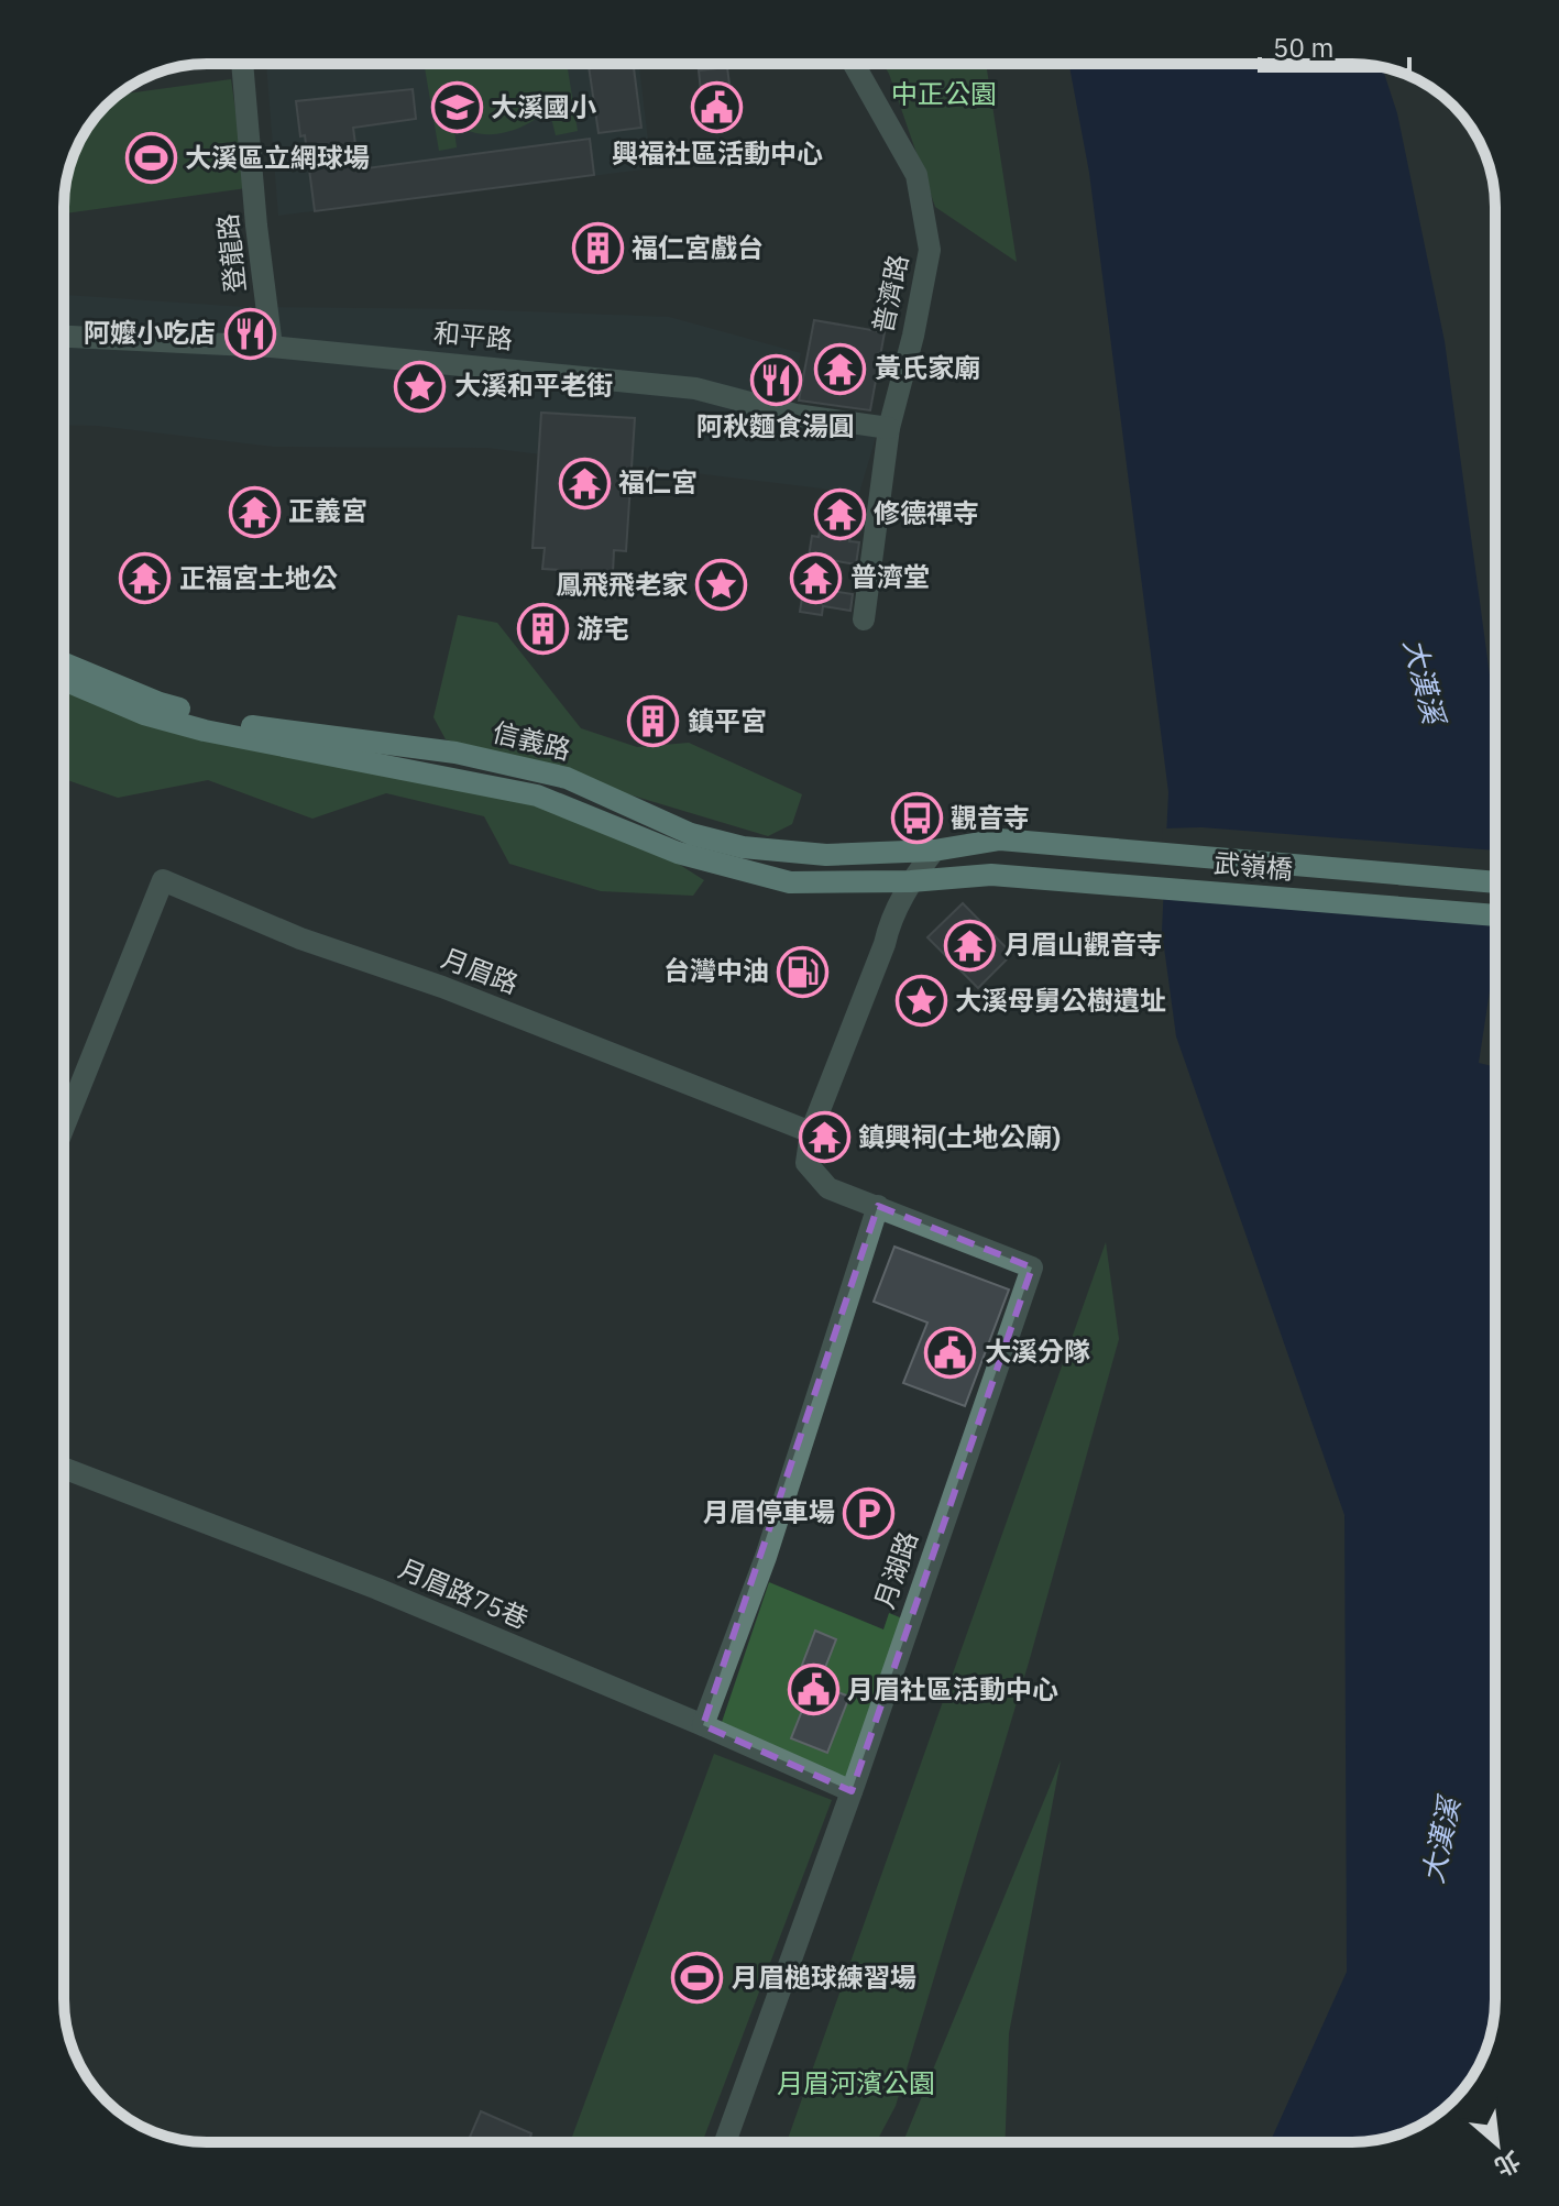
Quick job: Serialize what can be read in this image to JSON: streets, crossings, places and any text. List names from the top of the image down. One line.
{"streets":{"main road":["信義路","武嶺橋"],"street":["登龍路","普濟路","和平路","月眉路","月湖路","月眉路75巷"]},"crossings":[["登龍路","和平路"],["普濟路","和平路"],["信義路","武嶺橋"],["月眉路","月湖路"],["月湖路","月眉路75巷"]],"water":["大漢溪"],"parks":["中正公園","月眉河濱公園"],"places":{"school or university":["大溪國小"],"public building":["興福社區活動中心","大溪分隊","月眉社區活動中心"],"sports":["大溪區立網球場","月眉槌球練習場"],"building":["福仁宮戲台","游宅","鎮平宮"],"restaurant":["阿嬤小吃店","阿秋麵食湯圓"],"temple":["黃氏家廟","福仁宮","正義宮","修德禪寺","普濟堂","正福宮土地公","月眉山觀音寺","鎮興祠(土地公廟)"],"place":["大溪和平老街","鳳飛飛老家","大溪母舅公樹遺址"],"bus stop":["觀音寺"],"fuel station":["台灣中油"],"parking":["月眉停車場"]},"scale_bar":"50 m","north":"bottom right"}
